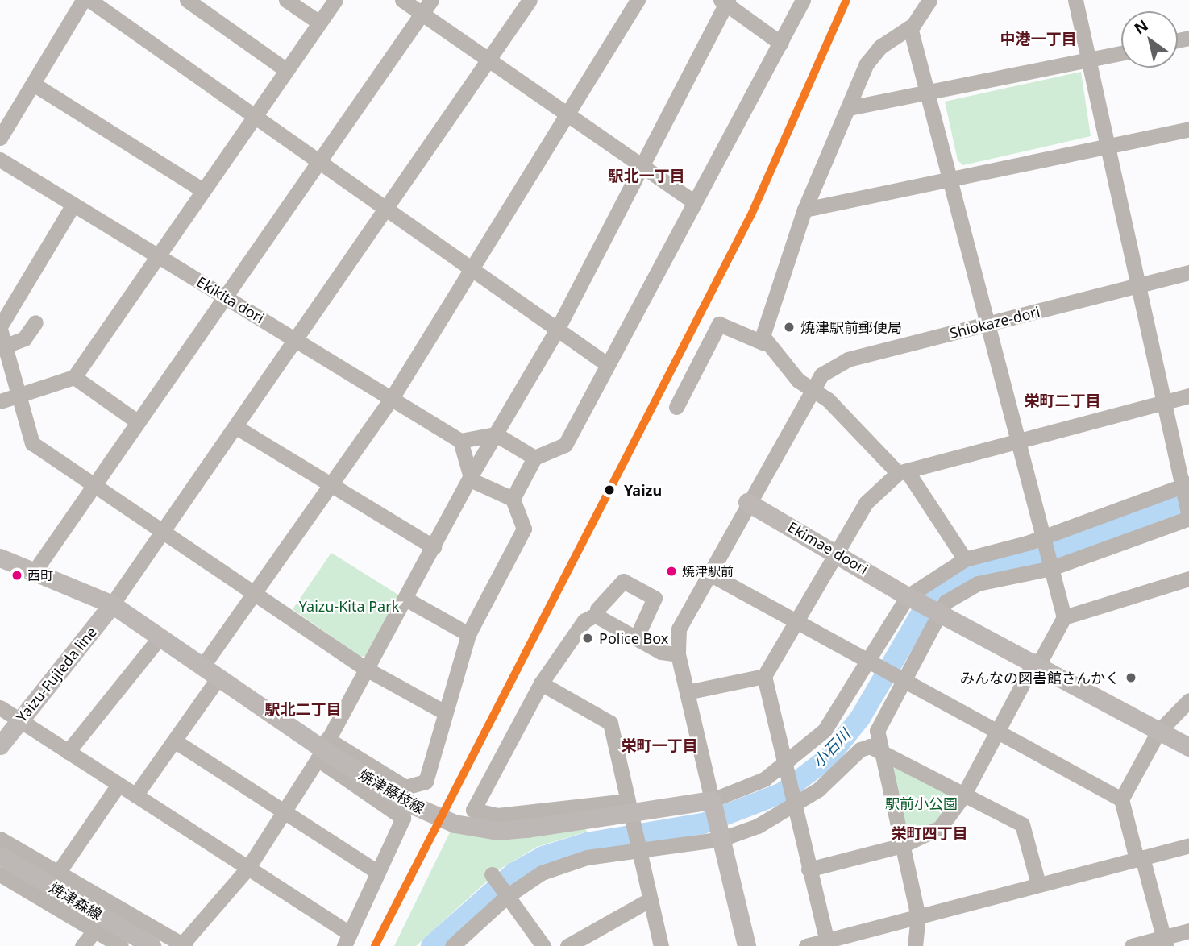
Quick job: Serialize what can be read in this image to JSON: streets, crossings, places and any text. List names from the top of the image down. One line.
{"streets":{"main road":["Ekimae doori","Yaizu-Fujieda line","焼津藤枝線","焼津森線"],"street":["Ekikita dori","Shiokaze-dori"]},"crossings":[["Shiokaze-dori","Ekimae doori"],["Shiokaze-dori","焼津藤枝線"],["Yaizu-Fujieda line","焼津藤枝線"]],"districts":["中港一丁目","駅北一丁目","栄町二丁目","駅北二丁目","栄町一丁目","栄町四丁目"],"water":["小石川"],"parks":["Yaizu-Kita Park","駅前小公園"],"places":["焼津駅前郵便局","Yaizu","焼津駅前","西町","Police Box","みんなの図書館さんかく"],"north":"top left"}
